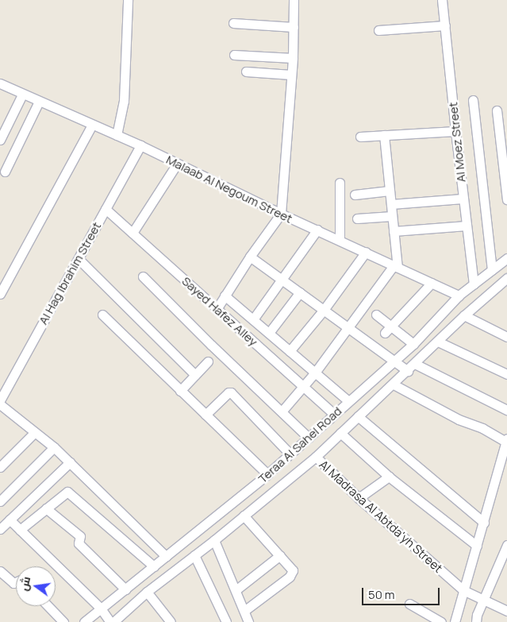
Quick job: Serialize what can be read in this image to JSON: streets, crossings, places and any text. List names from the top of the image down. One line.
{"streets":{"street":["Al Moez Street","Malaab Al Negoum Street","Al Hag Ibrahim Street","Sayed Hafez Alley","Teraa Al Sahel Road","Al Madrasa Al Abtda'yh Street"]},"crossings":[["Al Moez Street","Teraa Al Sahel Road"],["Malaab Al Negoum Street","Al Hag Ibrahim Street"],["Malaab Al Negoum Street","Teraa Al Sahel Road"],["Al Hag Ibrahim Street","Sayed Hafez Alley"],["Sayed Hafez Alley","Teraa Al Sahel Road"],["Teraa Al Sahel Road","Al Madrasa Al Abtda'yh Street"]],"scale_bar":"50 m","north":"left"}
